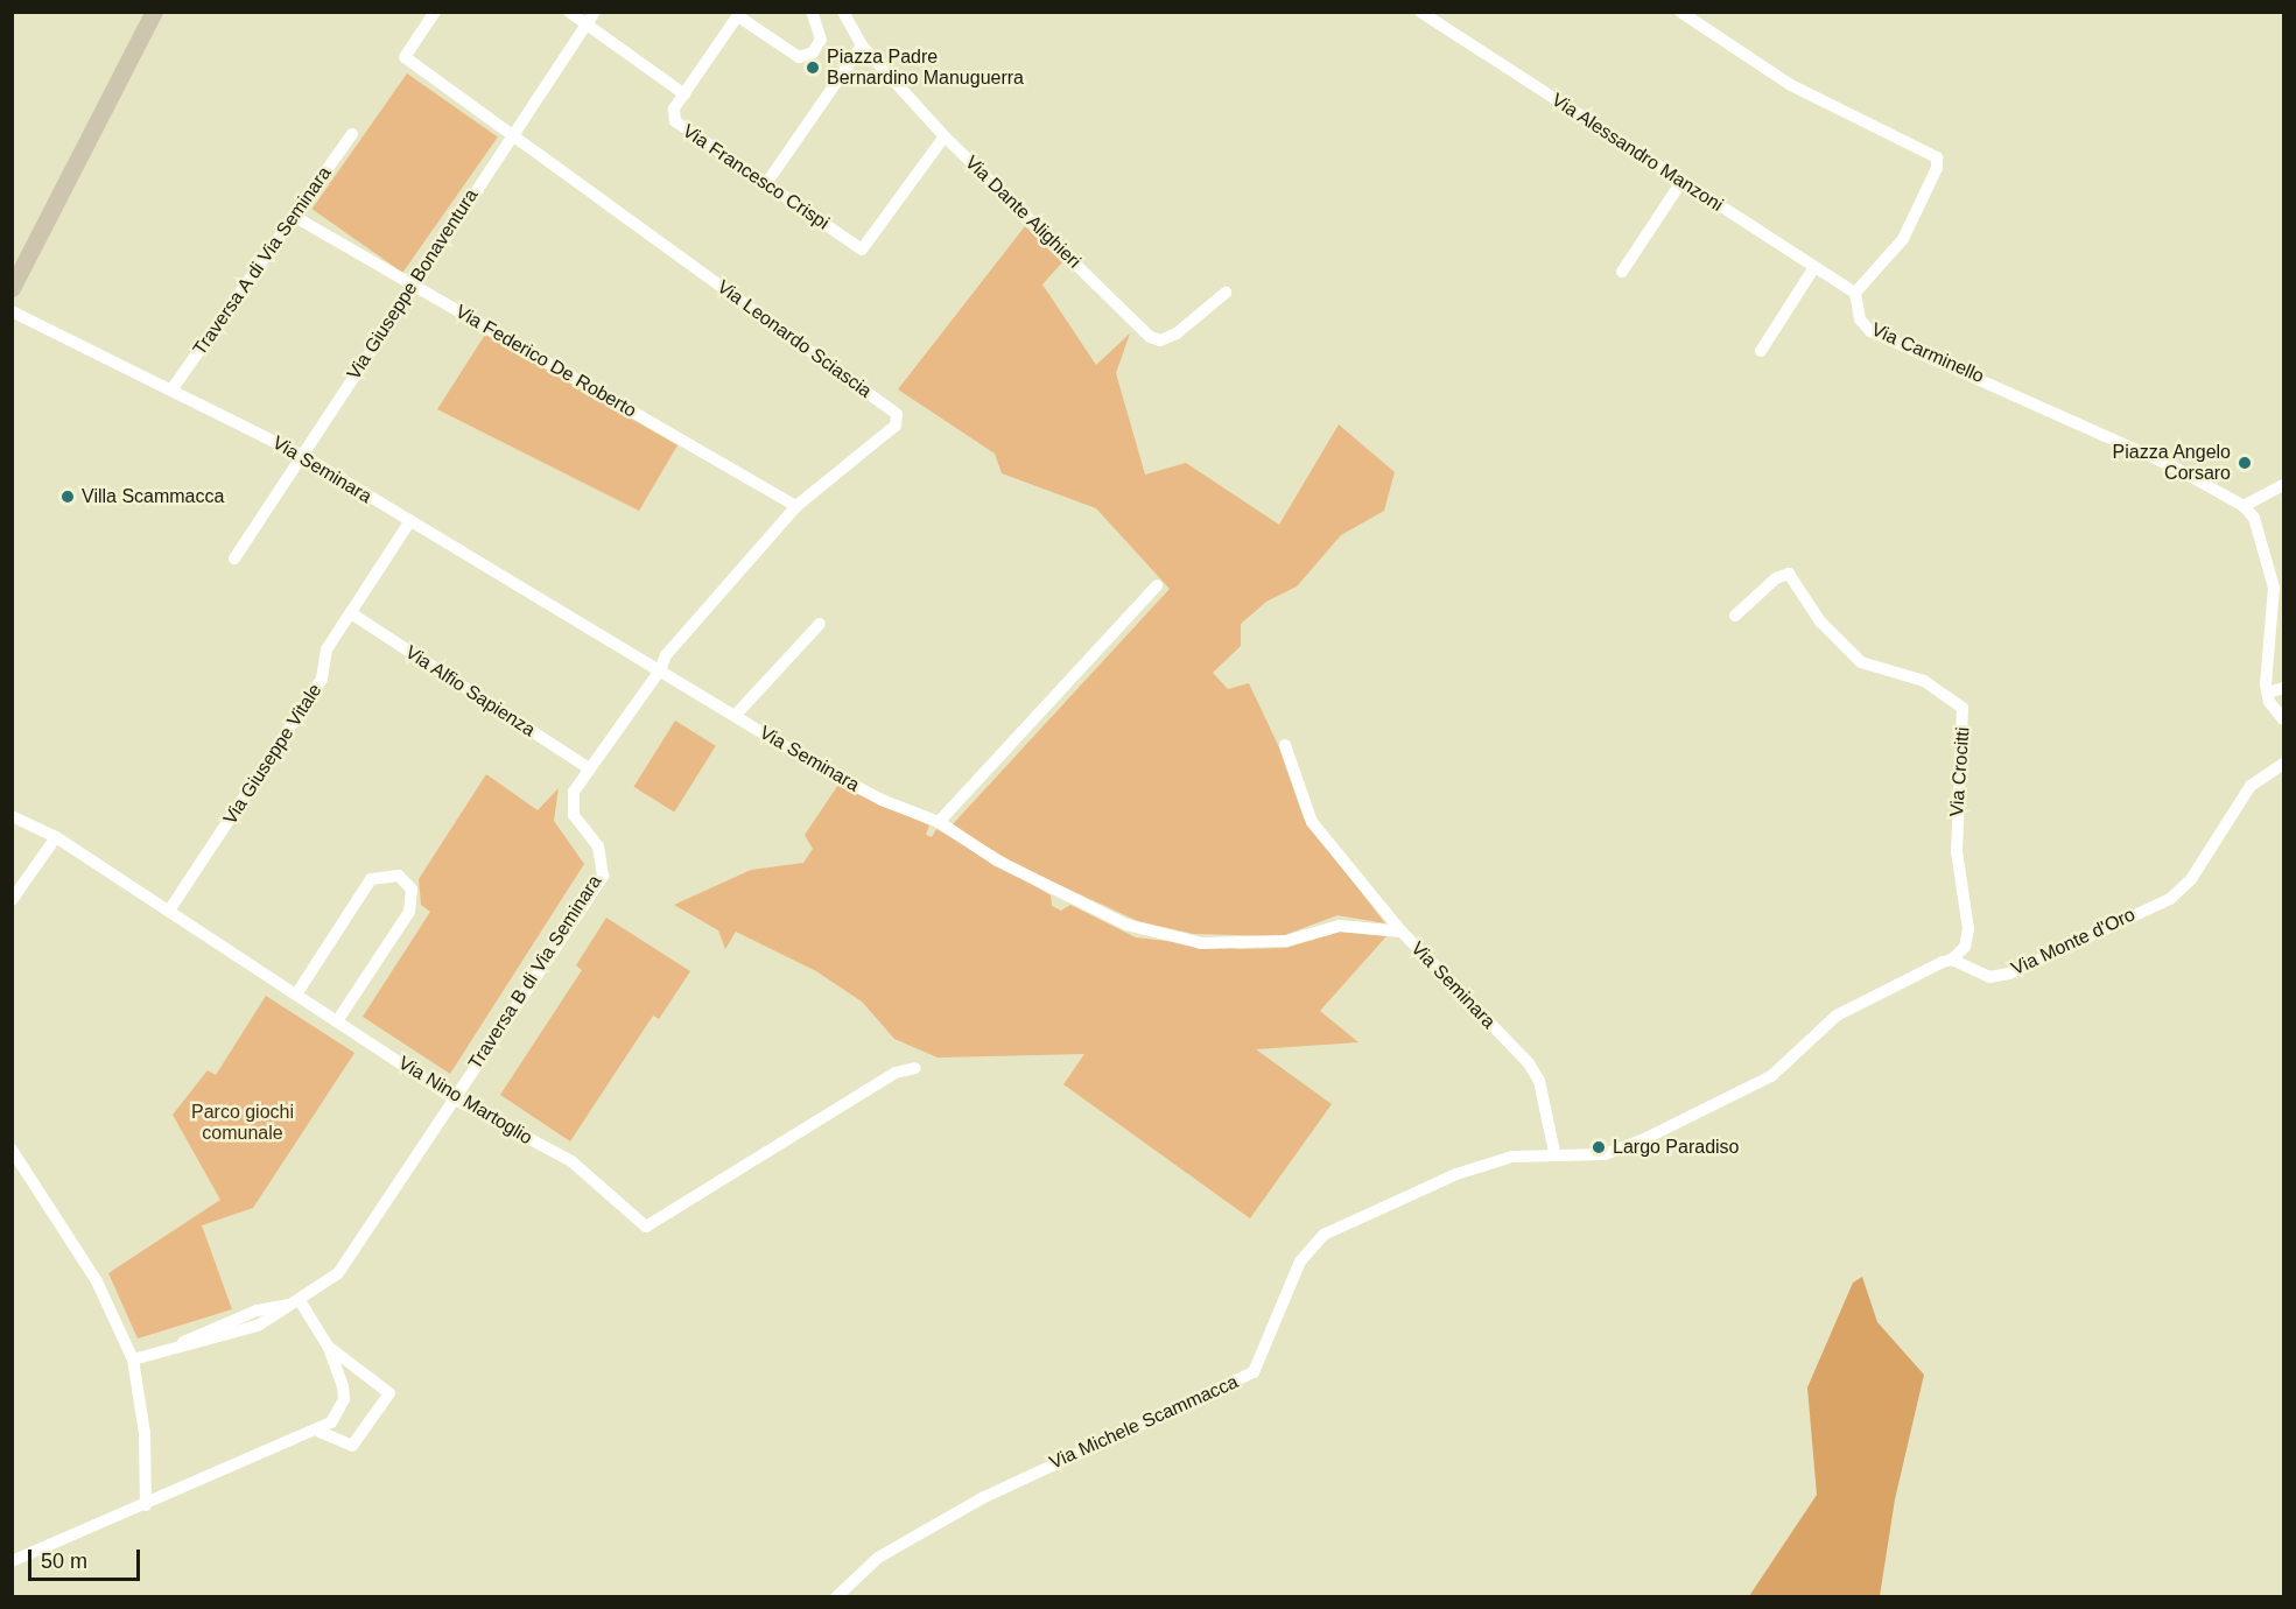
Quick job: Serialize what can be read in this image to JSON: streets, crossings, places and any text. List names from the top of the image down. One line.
{"streets":{"street":["Via Alessandro Manzoni","Via Francesco Crispi","Via Dante Alighieri","Traversa A di Via Seminara","Via Giuseppe Bonaventura","Via Leonardo Sciascia","Via Carminello","Via Federico De Roberto","Via Seminara","Via Alfio Sapienza","Via Giuseppe Vitale","Via Crocitti","Via Monte d'Oro","Traversa B di Via Seminara","Via Nino Martoglio","Via Michele Scammacca"]},"crossings":[["Via Alessandro Manzoni","Via Carminello"],["Via Francesco Crispi","Via Dante Alighieri"],["Traversa A di Via Seminara","Via Federico De Roberto"],["Traversa A di Via Seminara","Via Seminara"],["Via Giuseppe Bonaventura","Via Leonardo Sciascia"],["Via Giuseppe Bonaventura","Via Federico De Roberto"],["Via Giuseppe Bonaventura","Via Seminara"],["Via Leonardo Sciascia","Via Federico De Roberto"],["Via Leonardo Sciascia","Via Seminara"],["Via Leonardo Sciascia","Traversa B di Via Seminara"],["Via Seminara","Via Giuseppe Vitale"],["Via Seminara","Traversa B di Via Seminara"],["Via Seminara","Via Michele Scammacca"],["Via Alfio Sapienza","Via Giuseppe Vitale"],["Via Alfio Sapienza","Traversa B di Via Seminara"],["Via Giuseppe Vitale","Via Nino Martoglio"],["Via Crocitti","Via Monte d'Oro"],["Via Crocitti","Via Michele Scammacca"],["Via Monte d'Oro","Via Michele Scammacca"],["Traversa B di Via Seminara","Via Nino Martoglio"]],"parks":["Parco giochi comunale"],"places":["Piazza Padre Bernardino Manuguerra","Piazza Angelo Corsaro","Villa Scammacca","Largo Paradiso"],"scale_bar":"50 m"}
